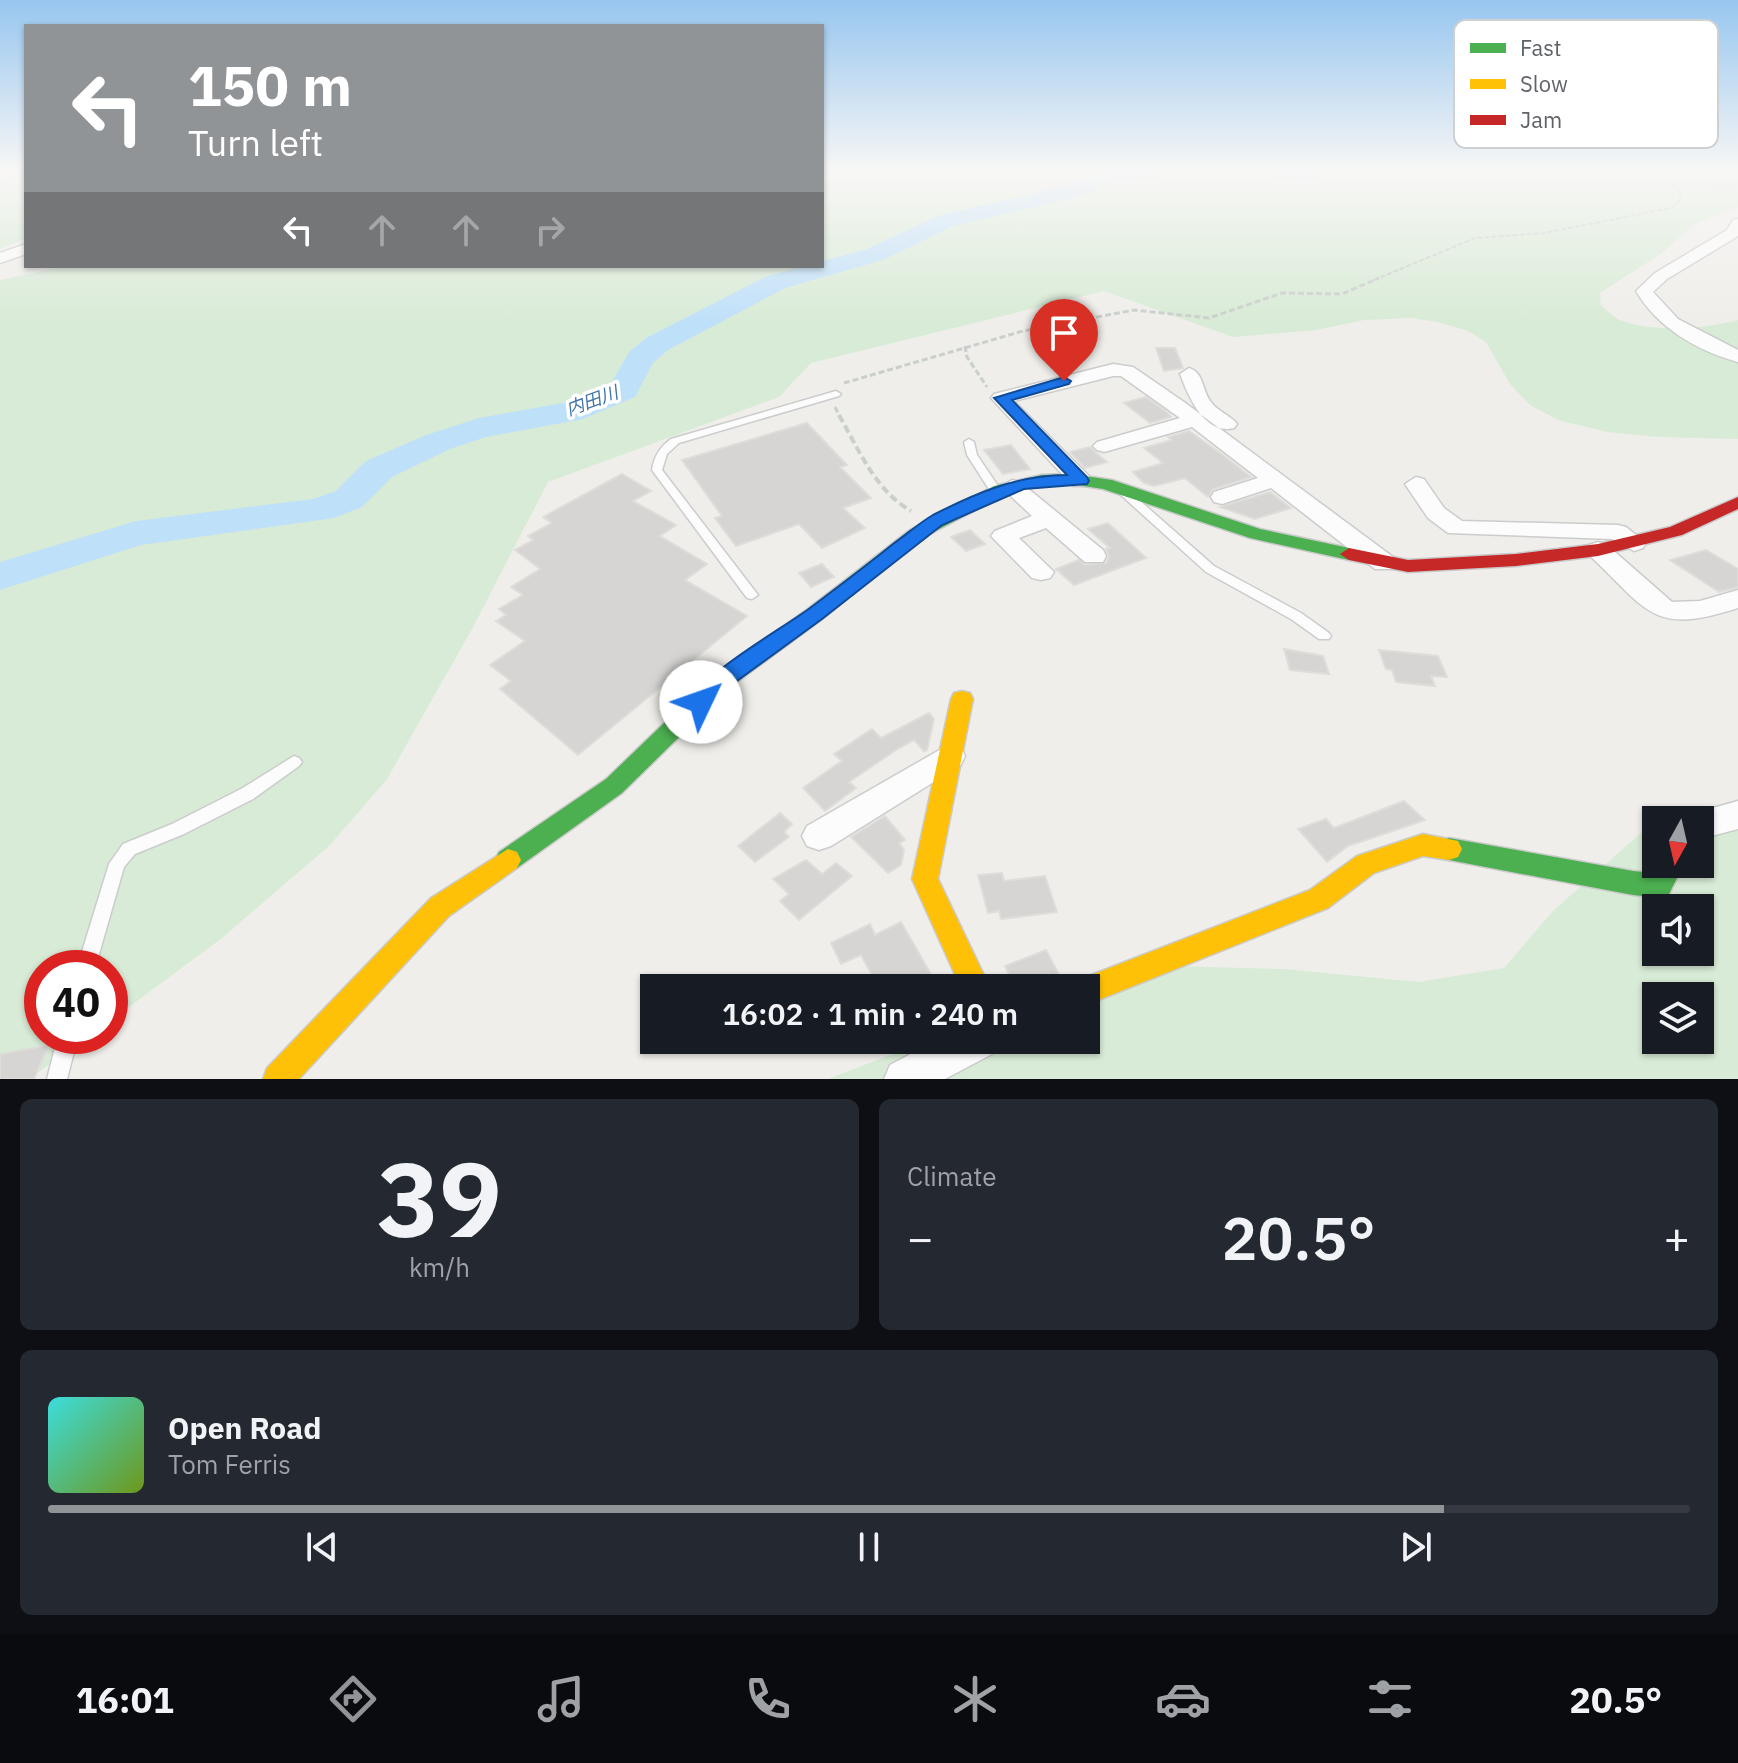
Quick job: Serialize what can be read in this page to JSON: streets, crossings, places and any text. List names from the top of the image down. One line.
{"water":["内田川"],"legend":["Fast","Slow","Jam"],"north":"bottom","page":{"turn":["150 m","Turn left"],"limit":"40","trip":"16:02 · 1 min · 240 m","tile":[["39","km/h"],"Climate"],"heat":["−","20.5°","+"],"song":["Open Road","Tom Ferris"],"tabs":["16:01","20.5°"]}}
